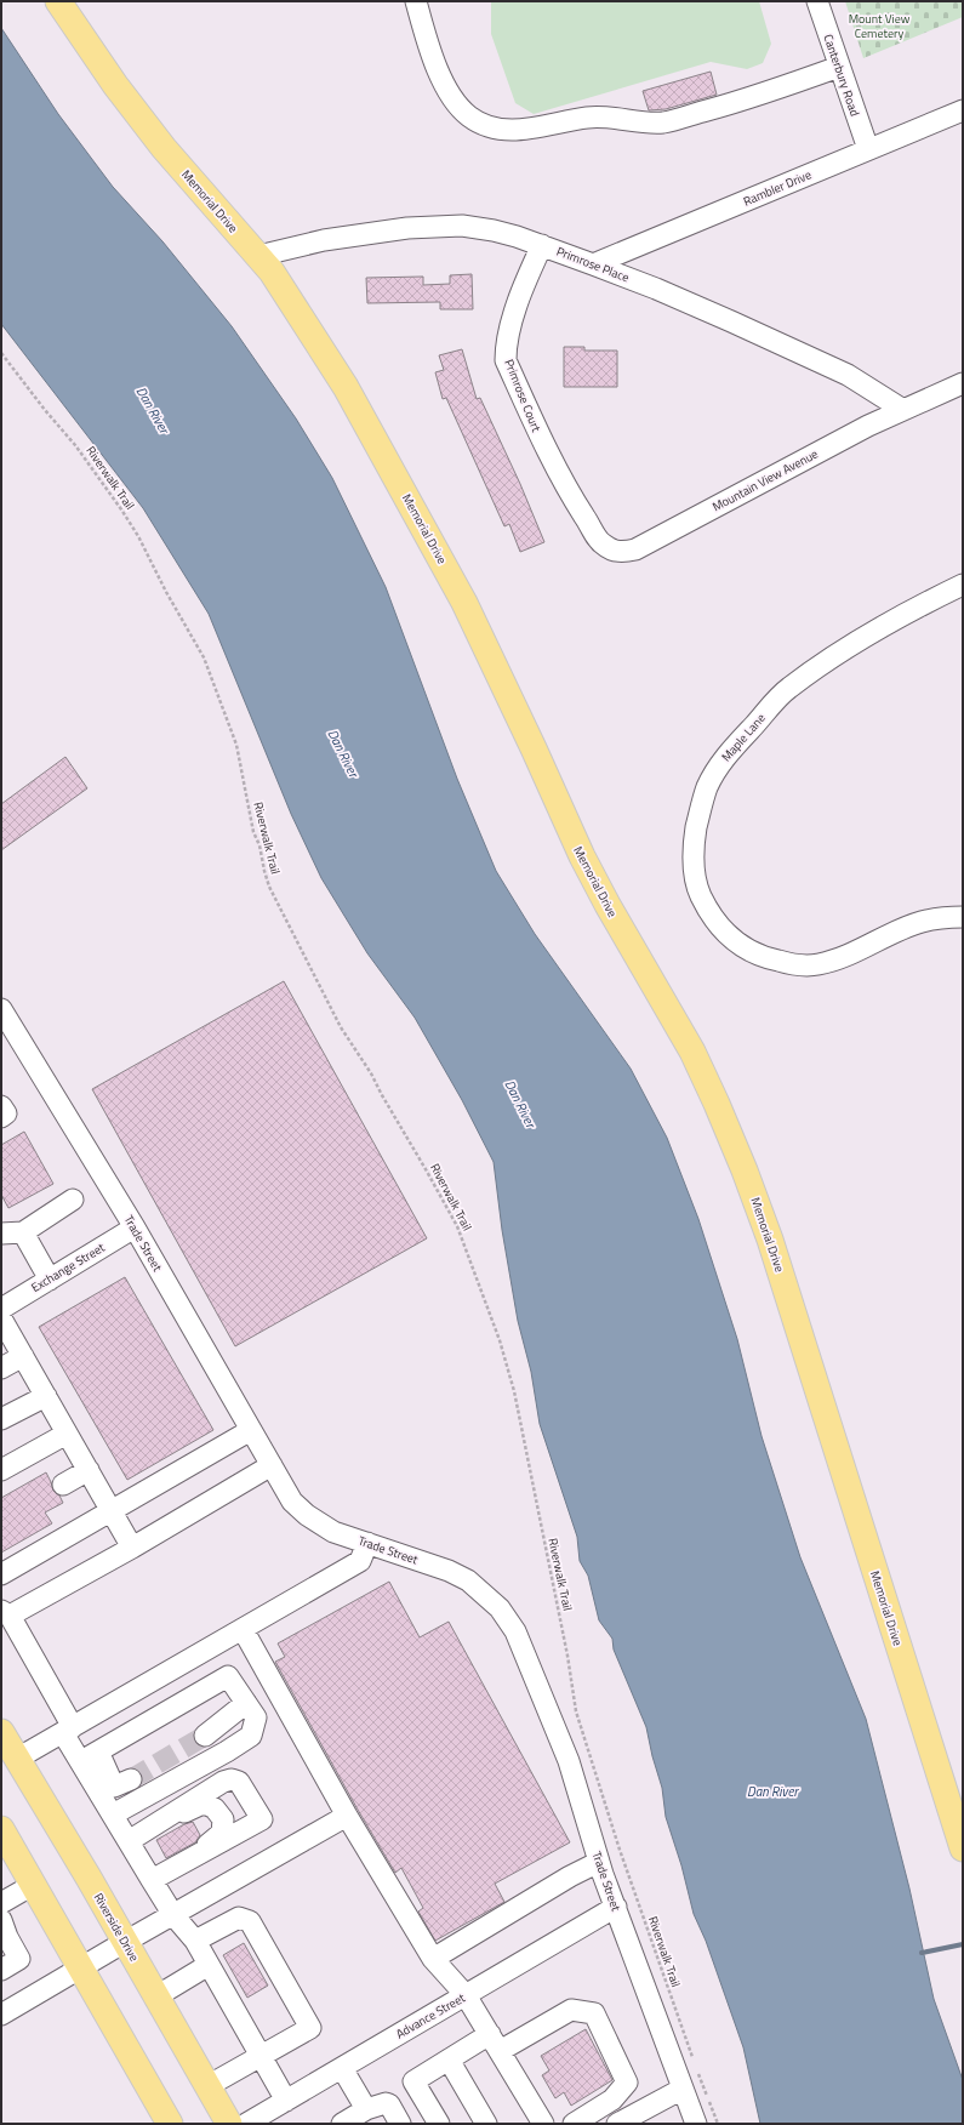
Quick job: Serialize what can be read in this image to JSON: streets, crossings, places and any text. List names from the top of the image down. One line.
{"streets":{"main road":["Memorial Drive","Riverside Drive"],"street":["Canterbury Road","Rambler Drive","Primrose Place","Primrose Court","Mountain View Avenue","Maple Lane","Trade Street","Exchange Street","Advance Street"],"path":["Riverwalk Trail"]},"crossings":[["Canterbury Road","Rambler Drive"],["Rambler Drive","Primrose Place"],["Memorial Drive","Primrose Place"],["Primrose Place","Primrose Court"],["Primrose Place","Mountain View Avenue"],["Primrose Court","Mountain View Avenue"],["Trade Street","Exchange Street"],["Trade Street","Advance Street"]],"water":["Dan River"],"parks":["Mount View Cemetery"]}
